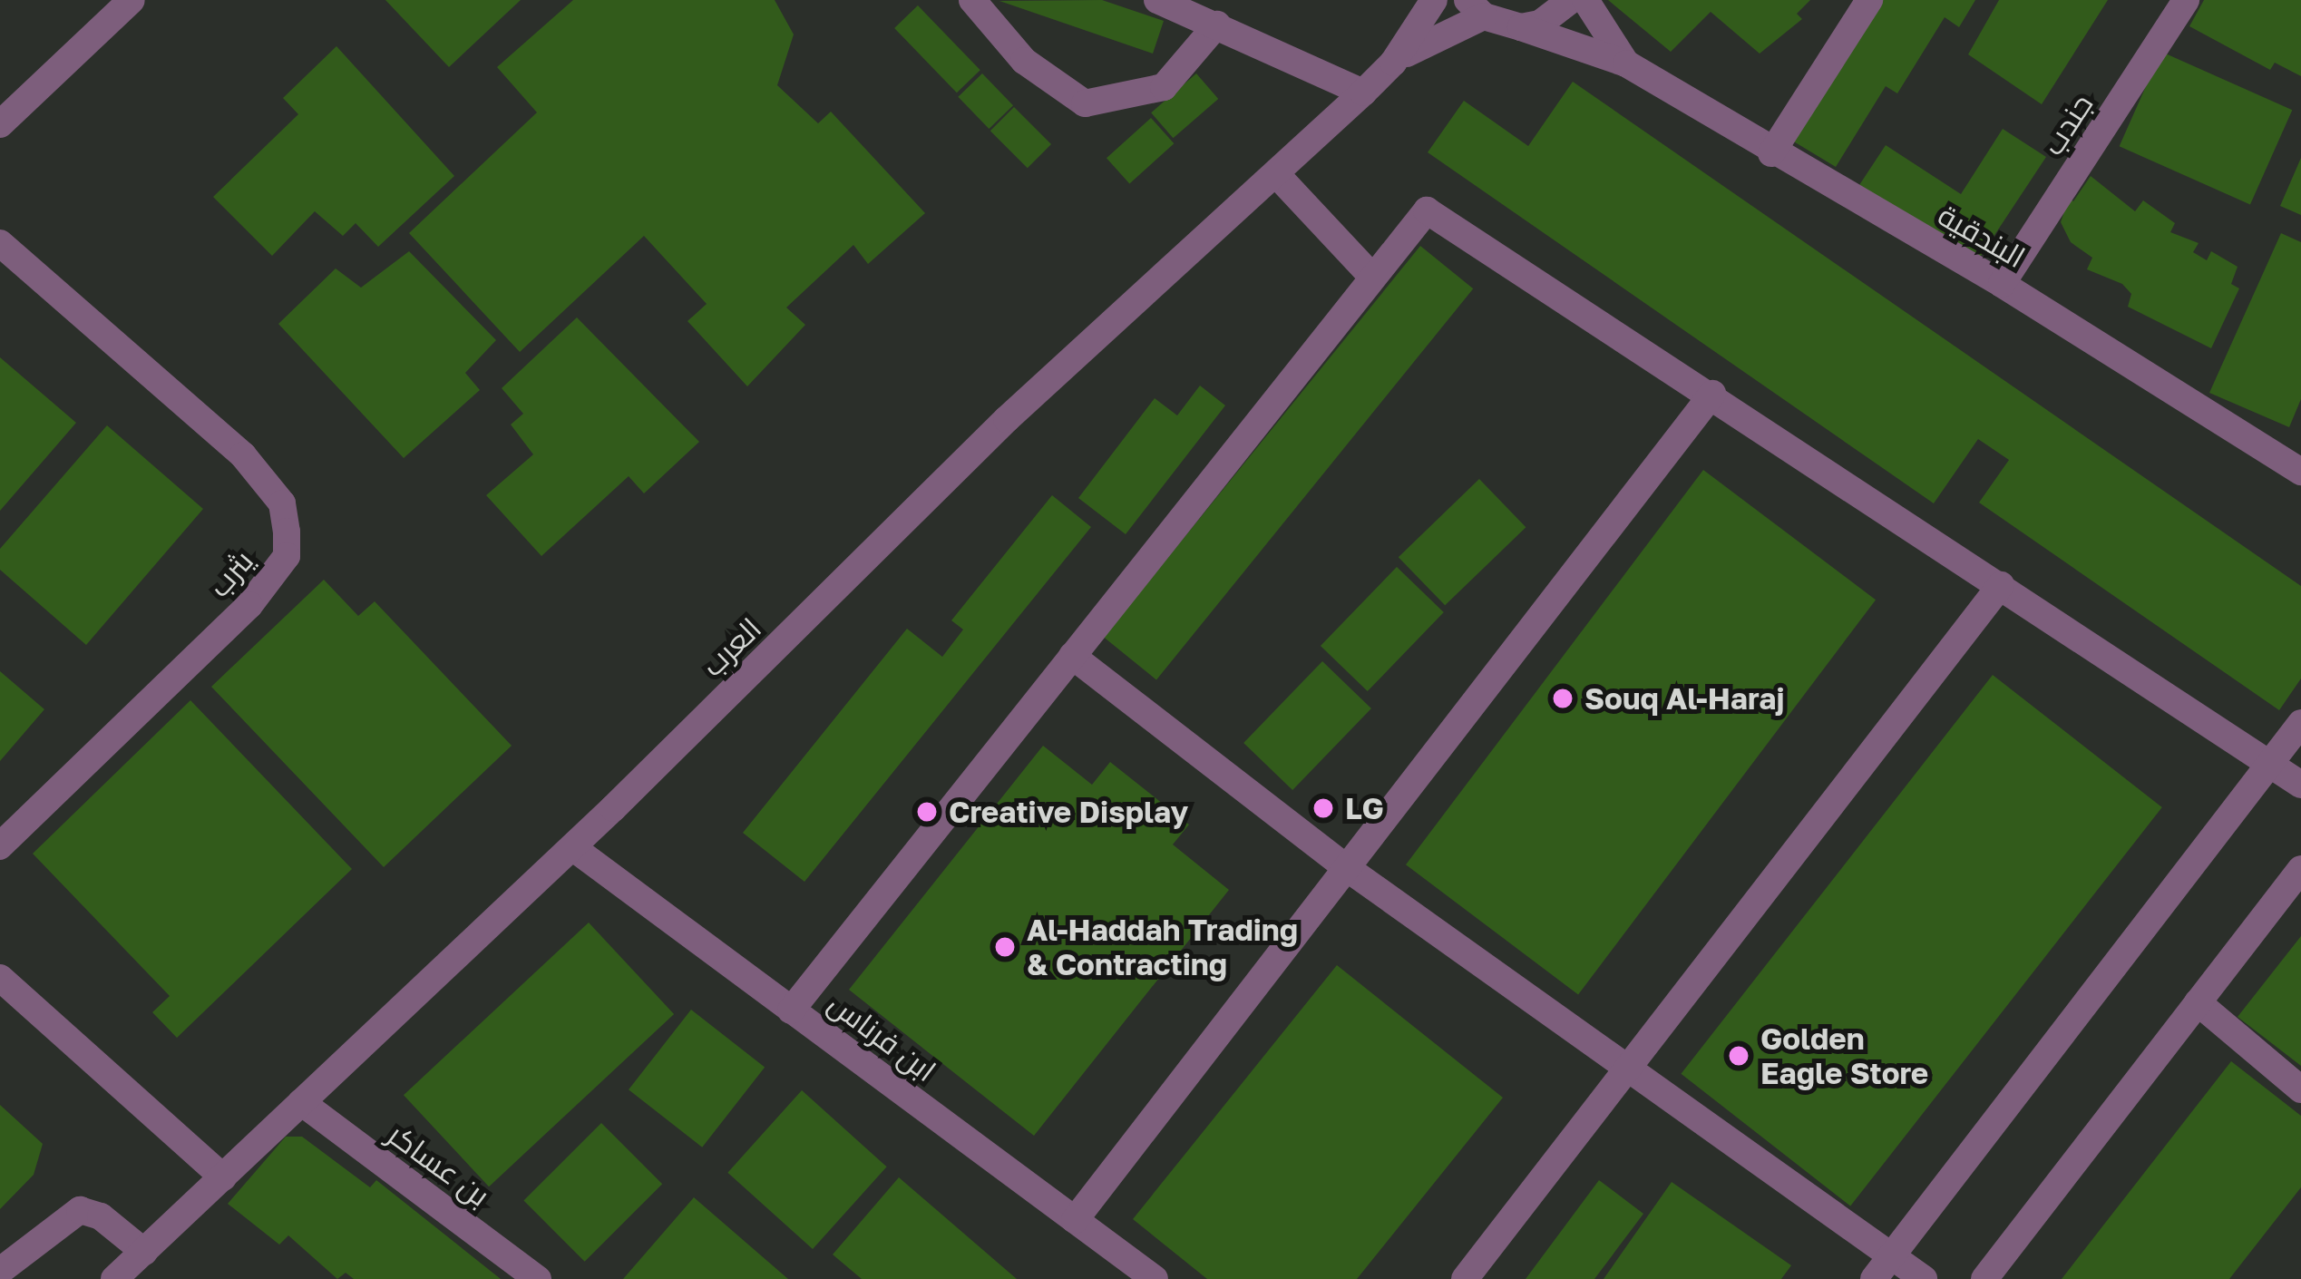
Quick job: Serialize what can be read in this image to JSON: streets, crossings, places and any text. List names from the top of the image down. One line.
{"streets":{"street":["جندب","البندقية","يثرب","العرب","ابن فرناس","بن عساكر"]},"crossings":[["جندب","البندقية"],["البندقية","العرب"],["العرب","ابن فرناس"],["العرب","بن عساكر"]],"places":["Souq Al-Haraj","LG","Creative Display","Al-Haddah Trading & Contracting","Golden Eagle Store"]}
